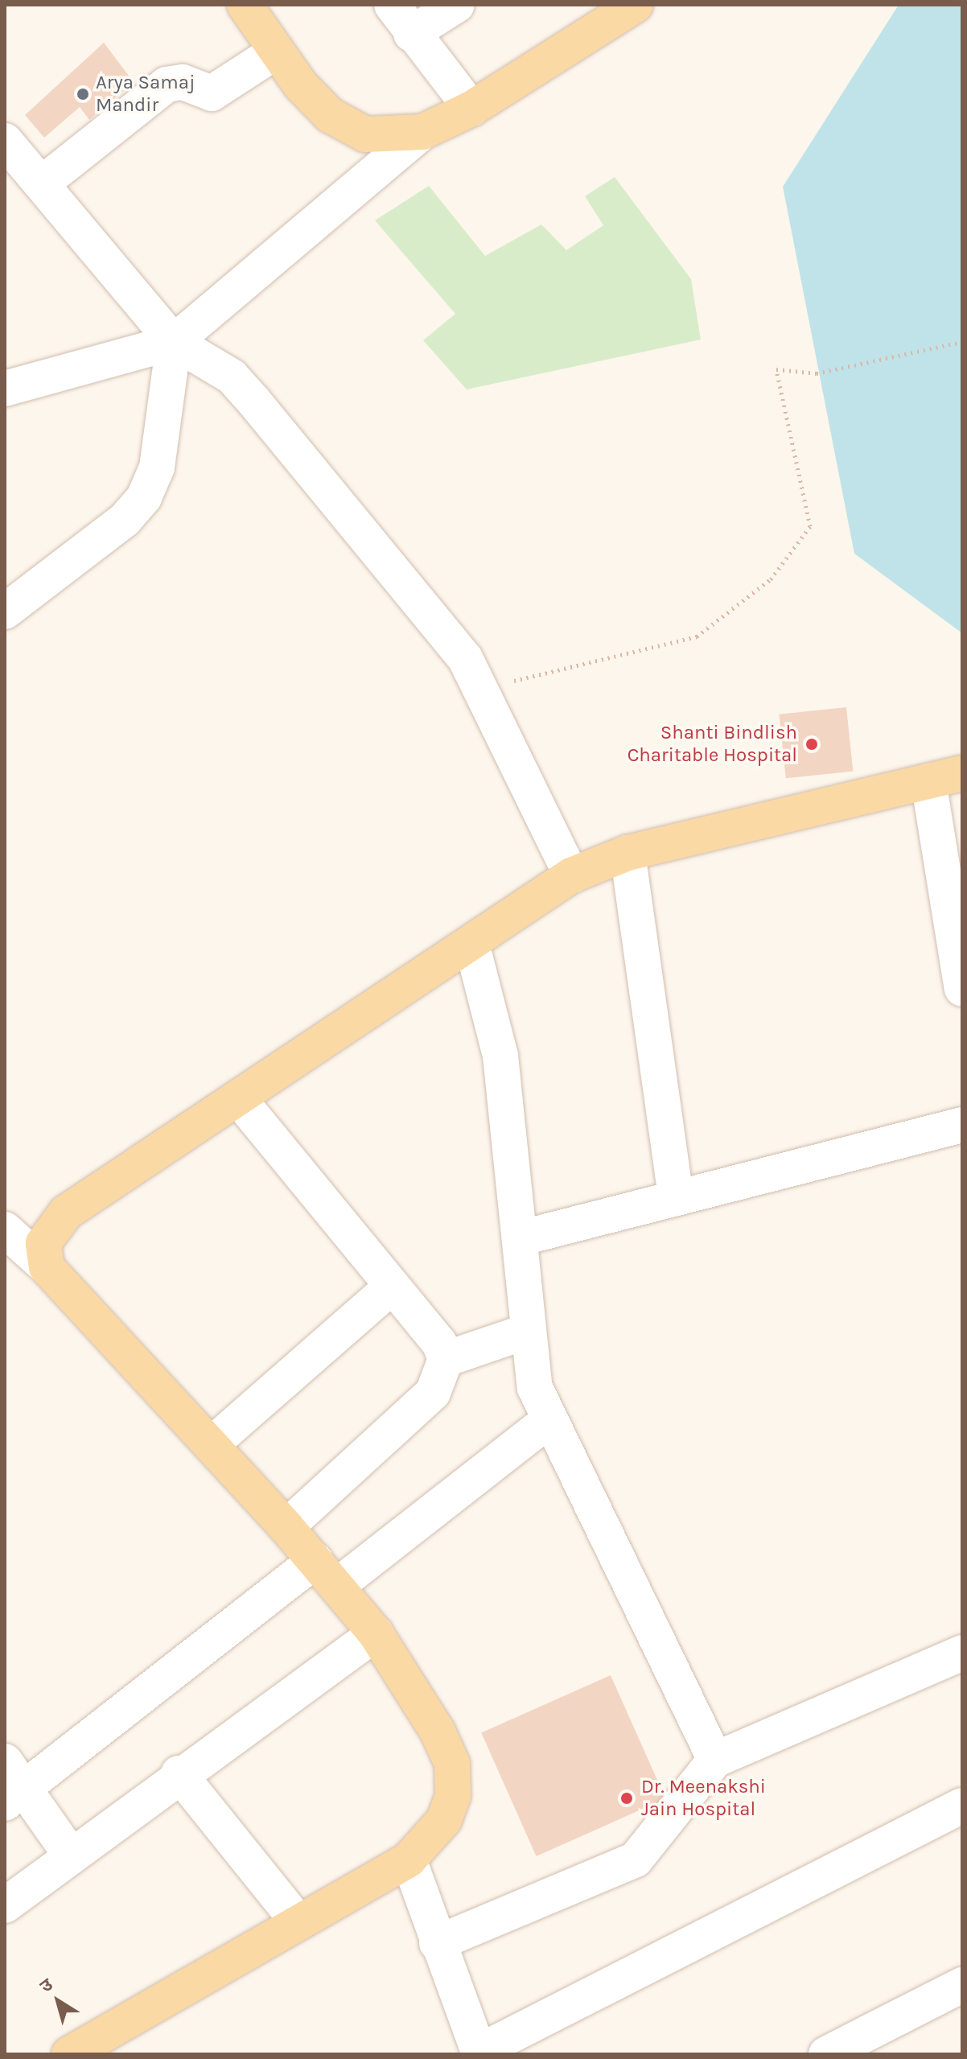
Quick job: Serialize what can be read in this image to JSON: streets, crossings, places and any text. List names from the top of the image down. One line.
{"places":["Arya Samaj Mandir","Shanti Bindlish Charitable Hospital","Dr. Meenakshi Jain Hospital"],"north":"top left"}
